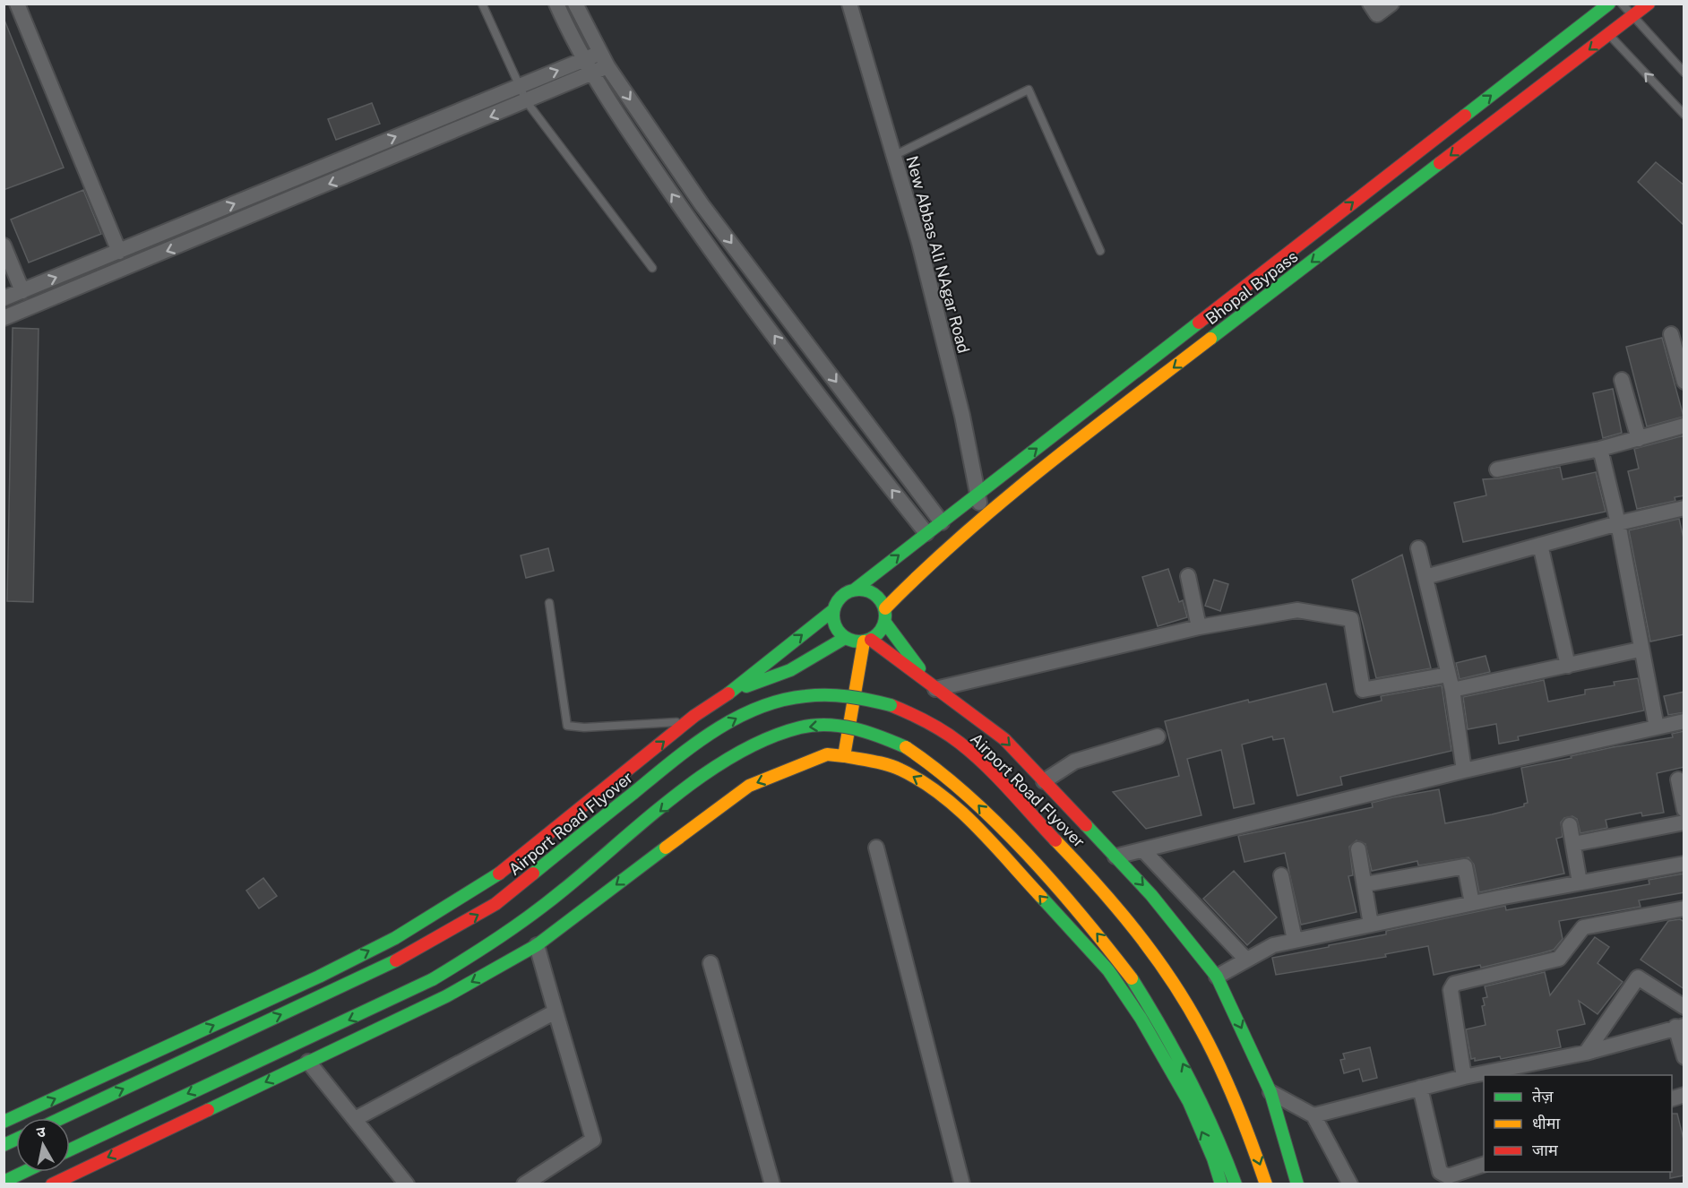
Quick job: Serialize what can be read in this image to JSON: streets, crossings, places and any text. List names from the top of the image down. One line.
{"streets":{"main road":["Bhopal Bypass","Airport Road Flyover"],"street":["New Abbas Ali NAgar Road"]},"crossings":[["New Abbas Ali NAgar Road","Bhopal Bypass"]],"legend":["तेज़","धीमा","जाम"],"north":"top"}
